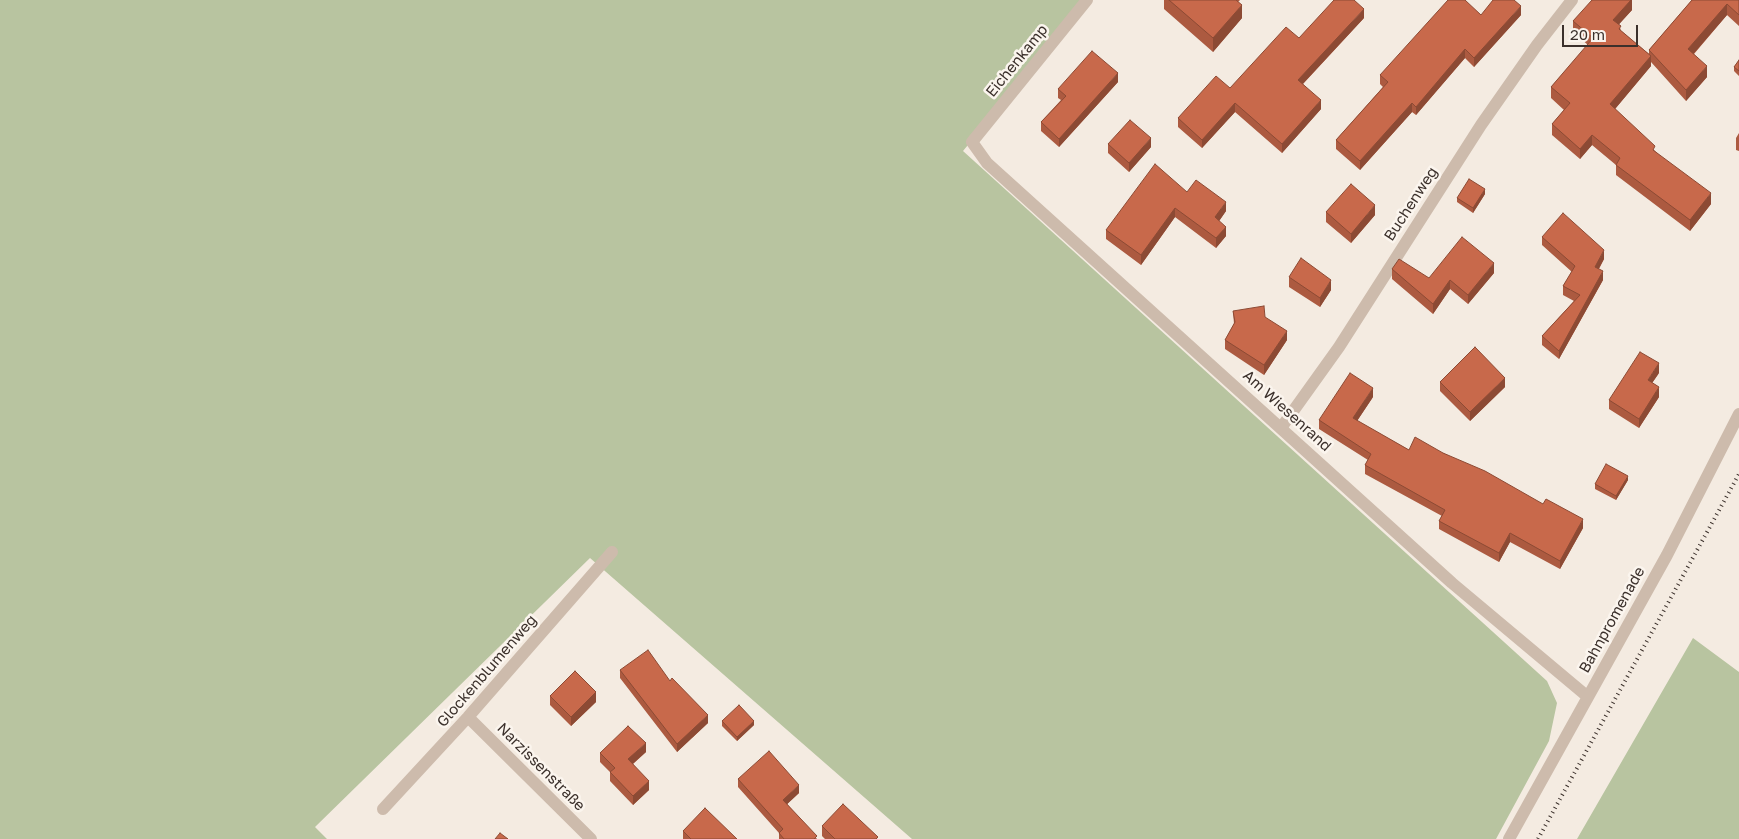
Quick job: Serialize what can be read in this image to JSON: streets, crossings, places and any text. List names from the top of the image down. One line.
{"streets":{"street":["Eichenkamp","Buchenweg","Am Wiesenrand","Bahnpromenade","Glockenblumenweg","Narzissenstraße"]},"crossings":[["Eichenkamp","Am Wiesenrand"],["Buchenweg","Am Wiesenrand"],["Am Wiesenrand","Bahnpromenade"],["Glockenblumenweg","Narzissenstraße"]],"scale_bar":"20 m"}
